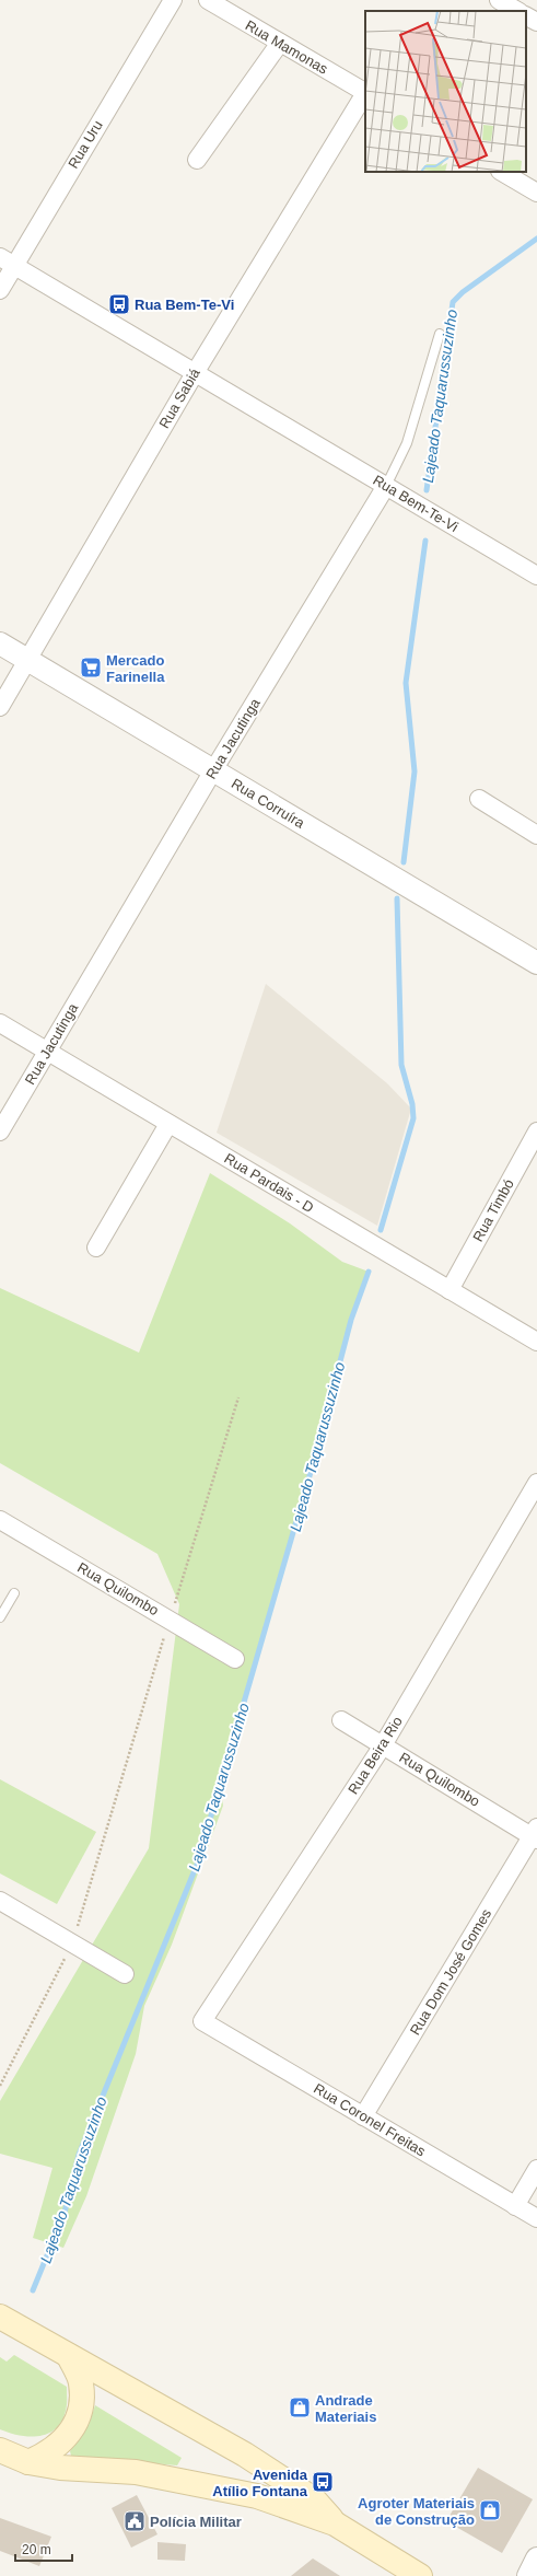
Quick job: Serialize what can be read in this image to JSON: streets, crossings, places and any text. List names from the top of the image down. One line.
{"streets":{"street":["Rua Mamonas","Rua Uru","Rua Sabiá","Rua Bem-Te-Vi","Rua Jacutinga","Rua Corruíra","Rua Pardais - D","Rua Timbó","Rua Quilombo","Rua Beira Rio","Rua Dom José Gomes","Rua Coronel Freitas"]},"crossings":[["Rua Uru","Rua Bem-Te-Vi"],["Rua Sabiá","Rua Bem-Te-Vi"],["Rua Sabiá","Rua Corruíra"],["Rua Bem-Te-Vi","Rua Jacutinga"],["Rua Jacutinga","Rua Corruíra"],["Rua Jacutinga","Rua Pardais - D"],["Rua Pardais - D","Rua Timbó"],["Rua Quilombo","Rua Beira Rio"],["Rua Quilombo","Rua Dom José Gomes"],["Rua Beira Rio","Rua Coronel Freitas"],["Rua Dom José Gomes","Rua Coronel Freitas"]],"water":["Lajeado Taquarussuzinho"],"places":{"bus stop":["Rua Bem-Te-Vi","Avenida Atílio Fontana"],"supermarket":["Mercado Farinella"],"shop":["Andrade Materiais","Agroter Materiais de Construção"],"public building":["Polícia Militar"]},"scale_bar":"20 m"}
